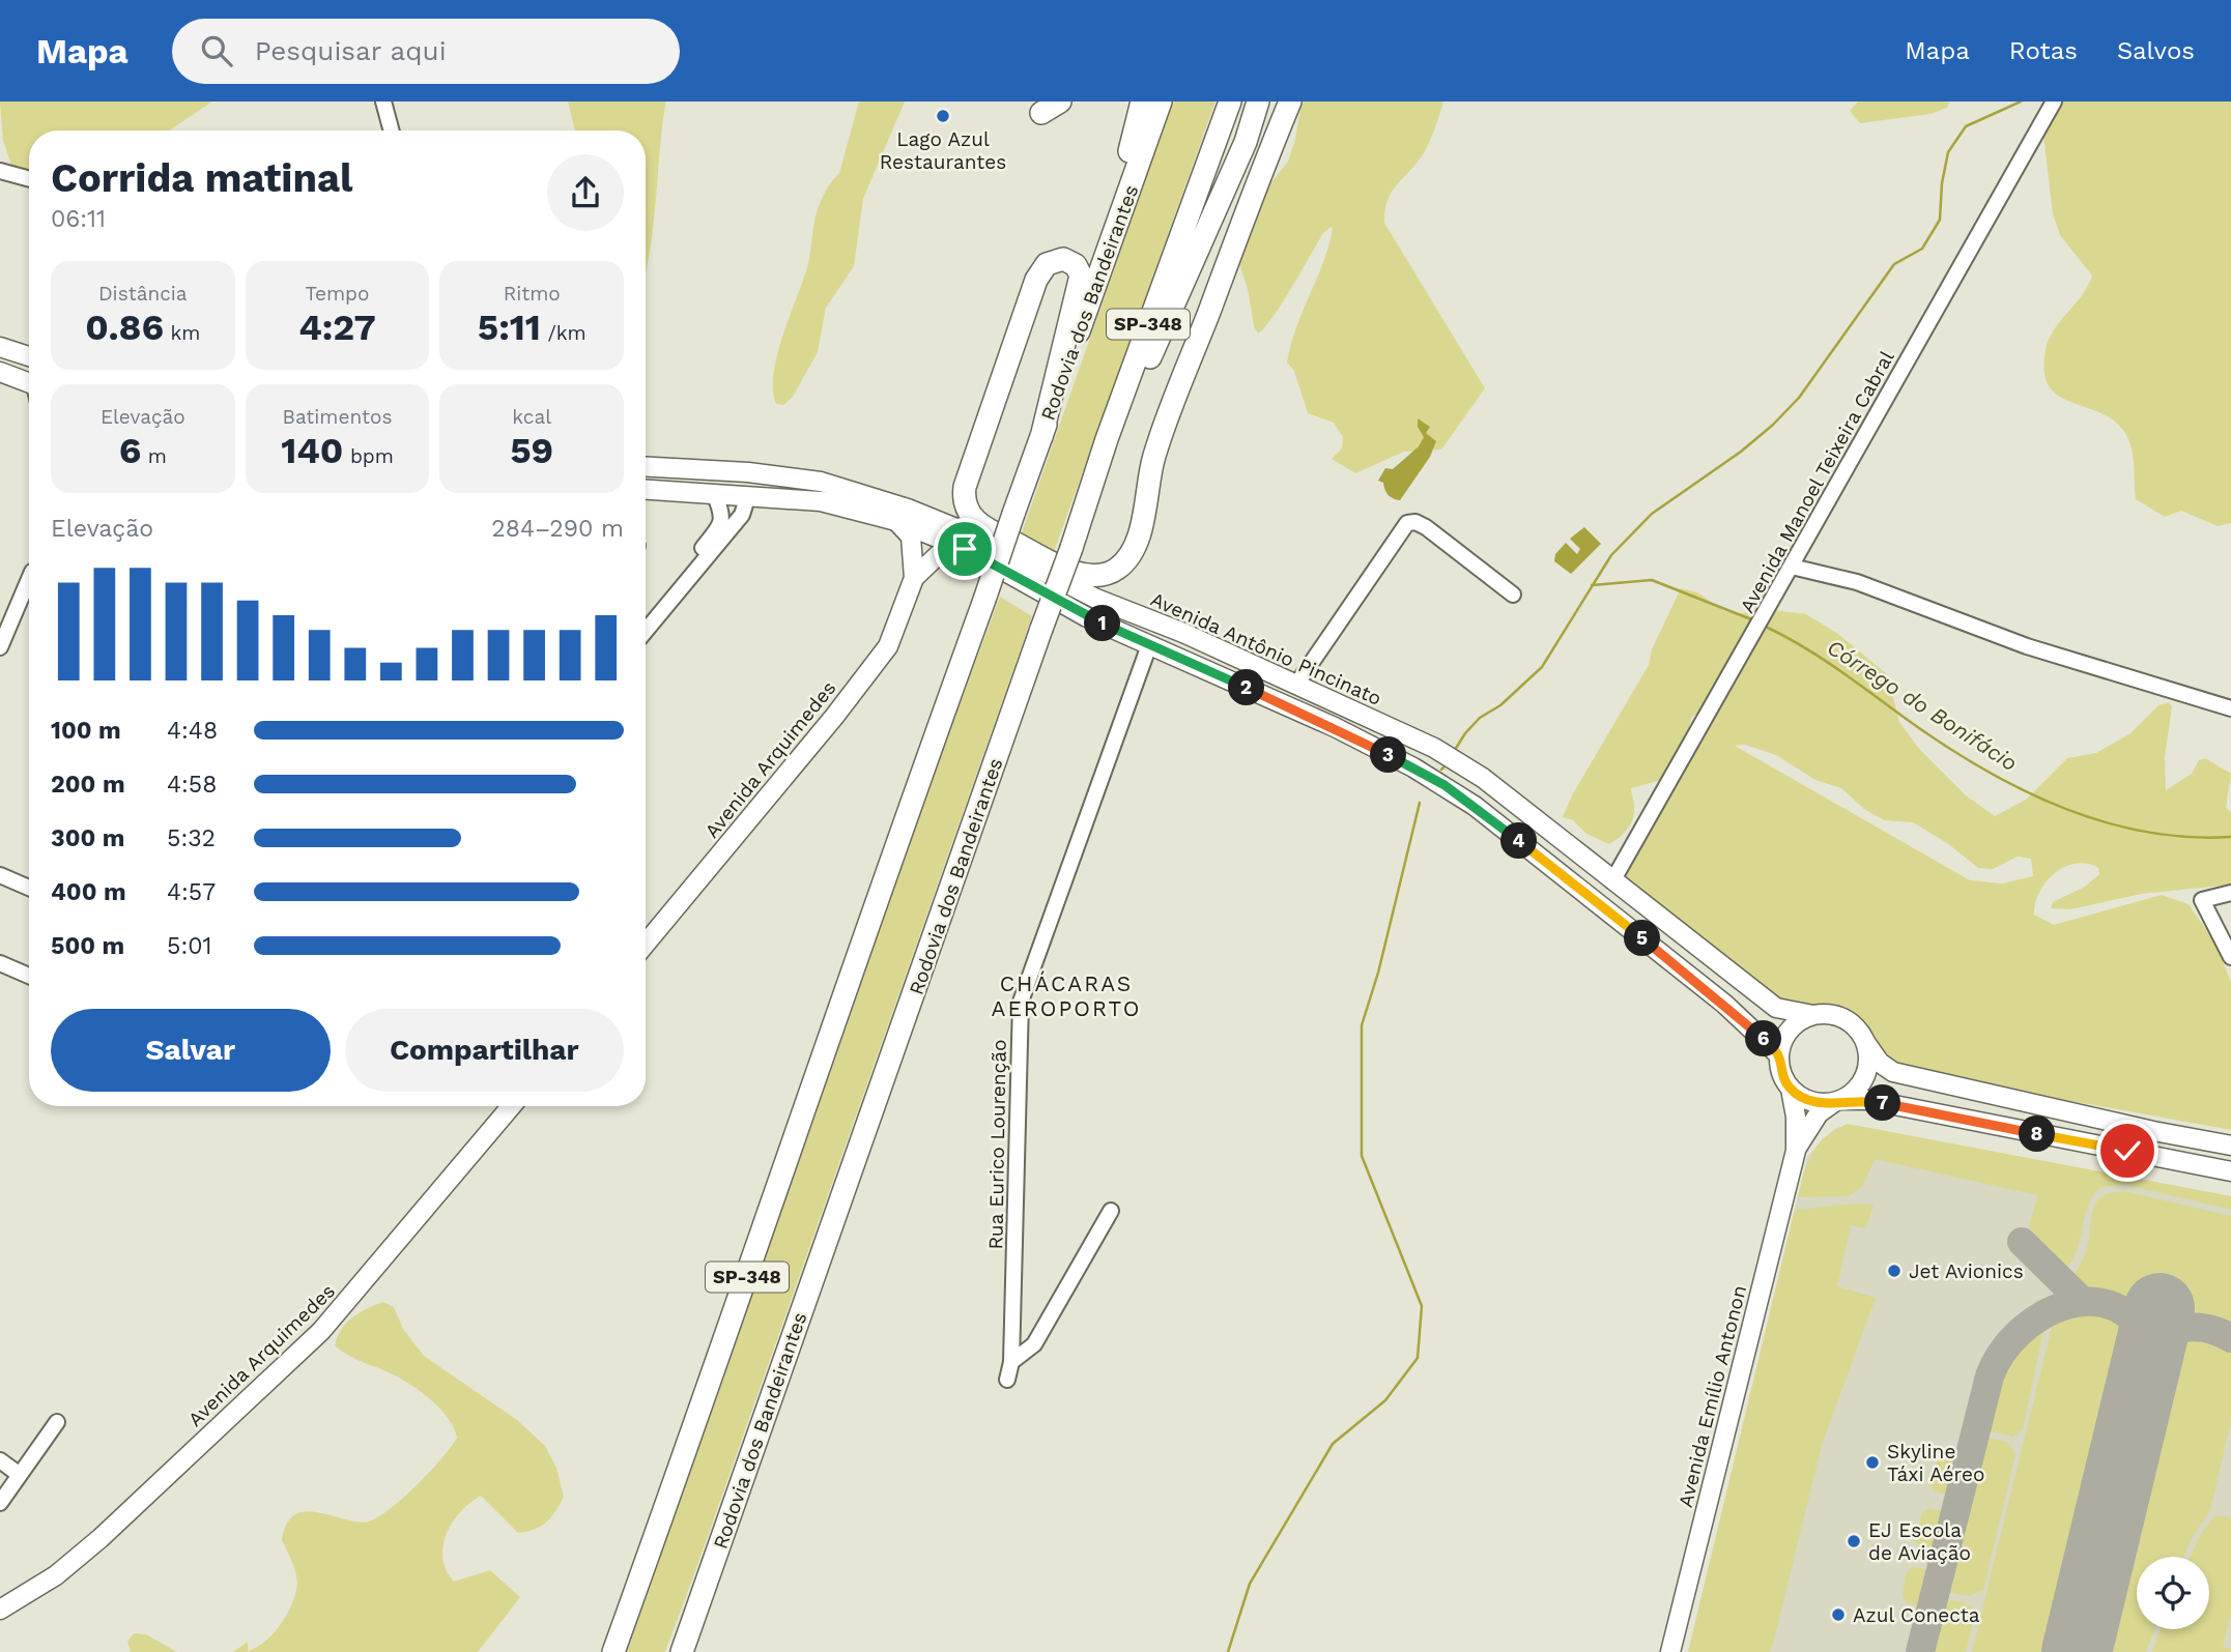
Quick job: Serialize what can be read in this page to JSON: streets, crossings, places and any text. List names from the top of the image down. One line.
{"streets":{"highway":["Rodovia dos Bandeirantes","SP-348"],"main road":["Avenida Antônio Pincinato","Avenida Arquimedes","Avenida Emílio Antonon"],"street":["Avenida Manoel Teixeira Cabral","Rua Eurico Lourenção"]},"crossings":[["Avenida Manoel Teixeira Cabral","Avenida Antônio Pincinato"]],"districts":["CHÁCARAS AEROPORTO"],"water":["Córrego do Bonifácio"],"places":["Lago Azul Restaurantes","Jet Avionics","Skyline Táxi Aéreo","EJ Escola de Aviação","Azul Conecta"],"page":{"header":"Mapa","search":"Pesquisar aqui","nav":["Mapa","Rotas","Salvos"],"heading":["Corrida matinal","06:11"],"stats":[["Distância","0.86 km"],["Tempo","4:27"],["Ritmo","5:11 /km"],["Elevação","6 m"],["Batimentos","140 bpm"],["kcal","59"]],"chart":["Elevação","284–290 m"],"pins":["1","2","3","4","5","6","7","8"],"list":[{"name":"100 m","note":"4:48"},{"name":"200 m","note":"4:58"},{"name":"300 m","note":"5:32"},{"name":"400 m","note":"4:57"},{"name":"500 m","note":"5:01"}],"buttons":["Salvar","Compartilhar"]}}
